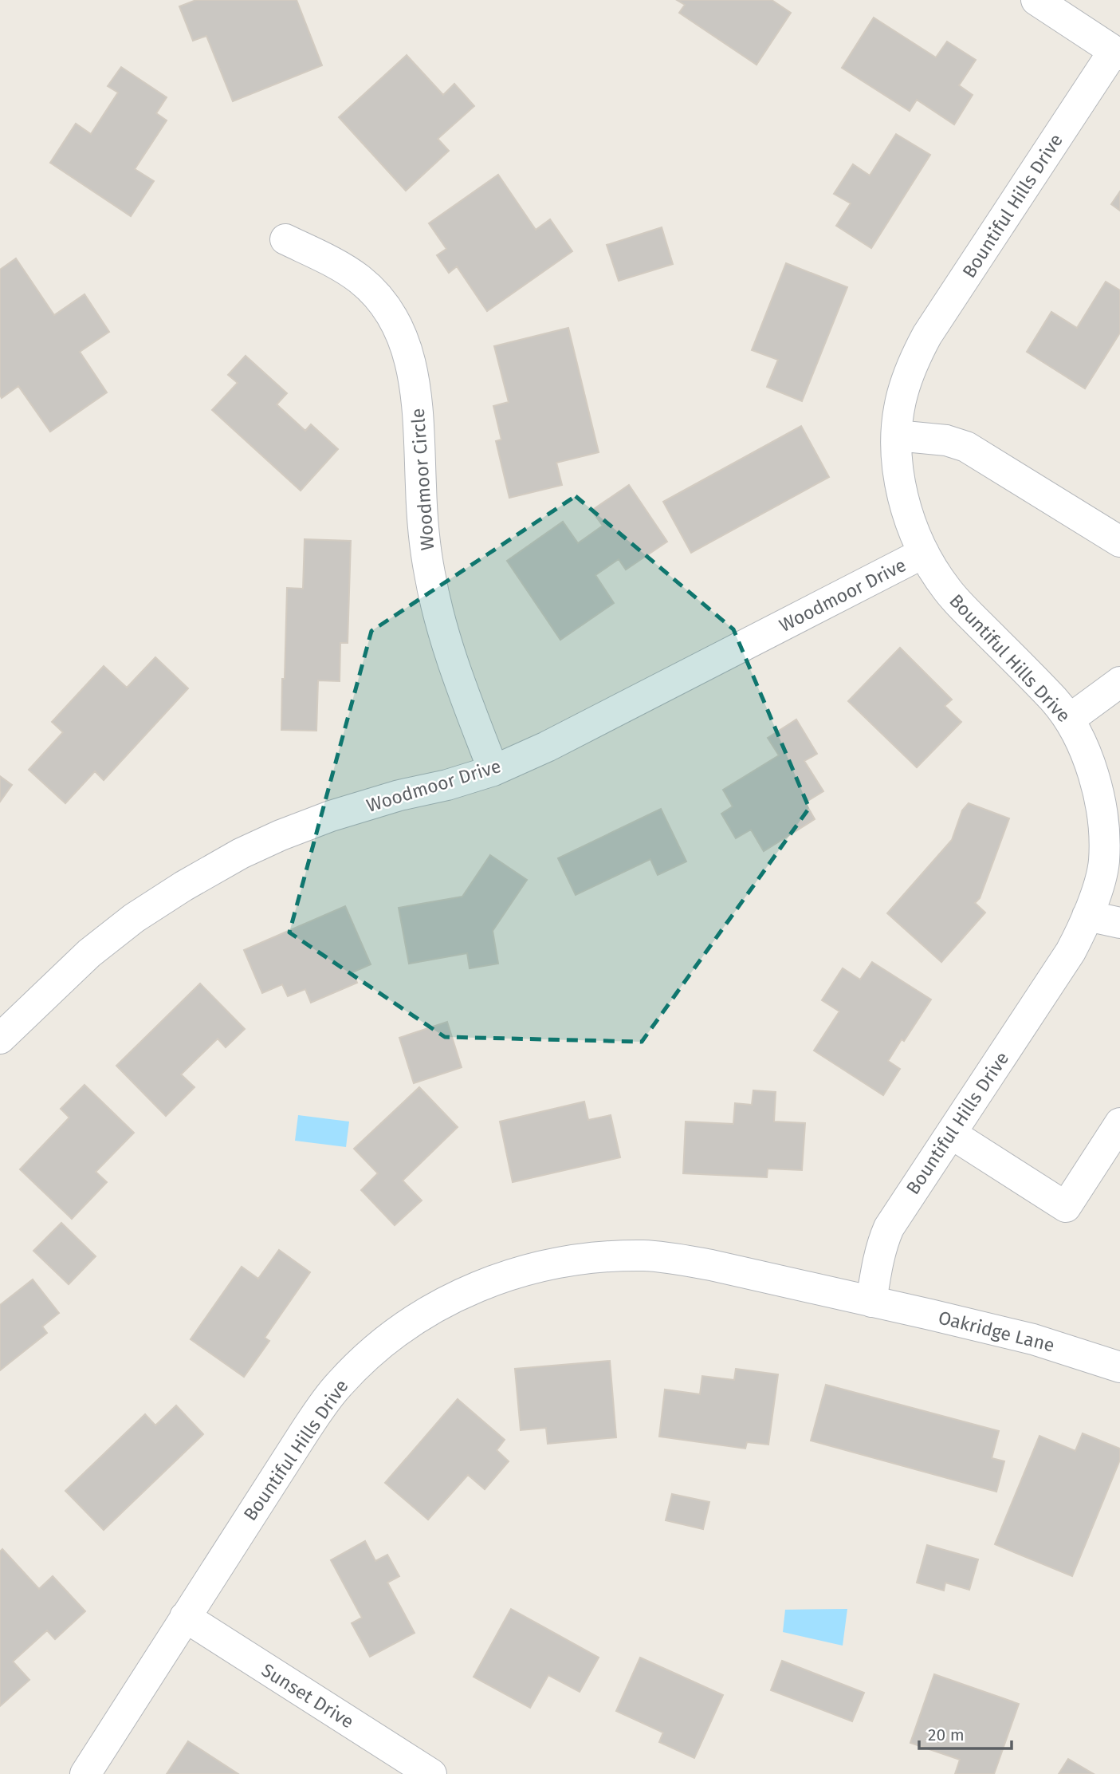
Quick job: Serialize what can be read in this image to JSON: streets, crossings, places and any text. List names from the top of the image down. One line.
{"streets":{"street":["Bountiful Hills Drive","Woodmoor Circle","Woodmoor Drive","Oakridge Lane","Sunset Drive"]},"crossings":[["Bountiful Hills Drive","Woodmoor Drive"],["Bountiful Hills Drive","Oakridge Lane"],["Bountiful Hills Drive","Sunset Drive"],["Woodmoor Circle","Woodmoor Drive"]],"scale_bar":"20 m"}
